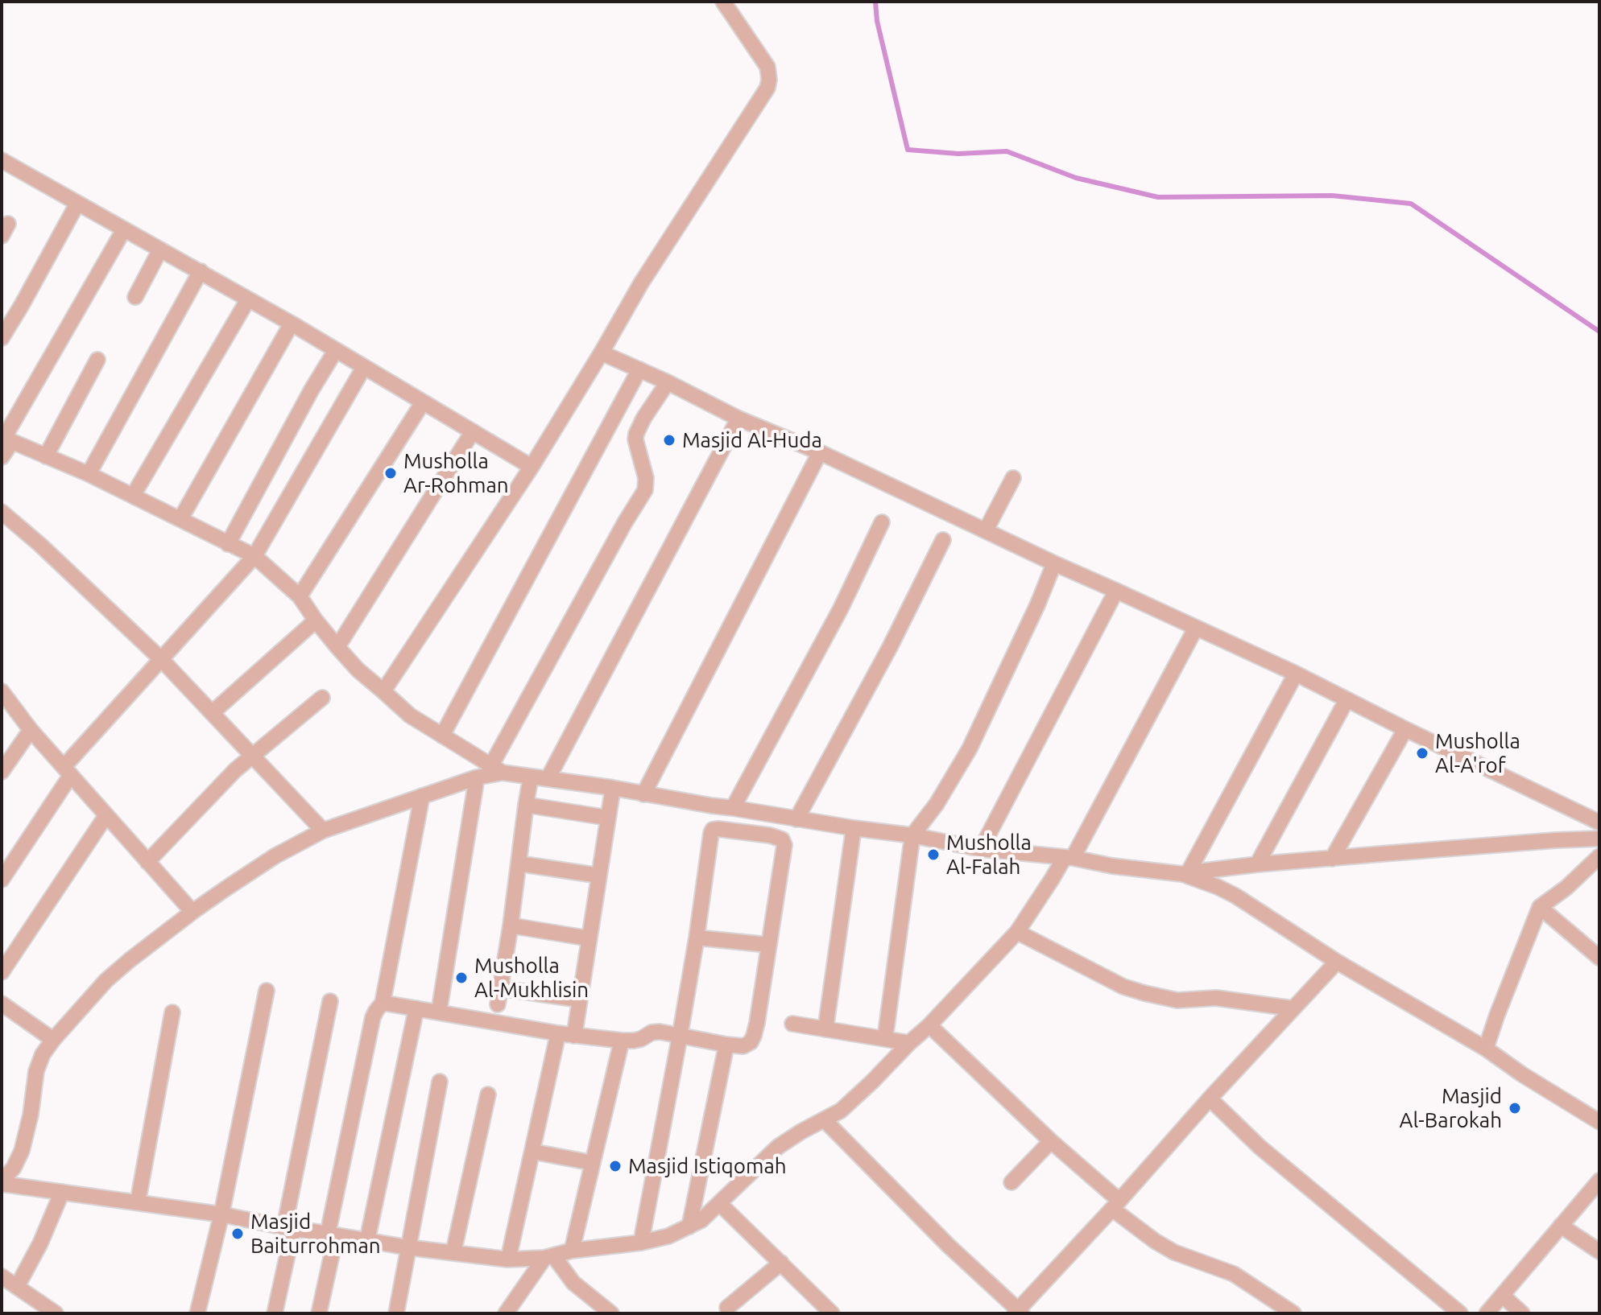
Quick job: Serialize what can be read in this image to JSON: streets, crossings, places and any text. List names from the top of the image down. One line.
{"places":["Masjid Al-Huda","Musholla Ar-Rohman","Musholla Al-A'rof","Musholla Al-Falah","Musholla Al-Mukhlisin","Masjid Al-Barokah","Masjid Istiqomah","Masjid Baiturrohman"]}
